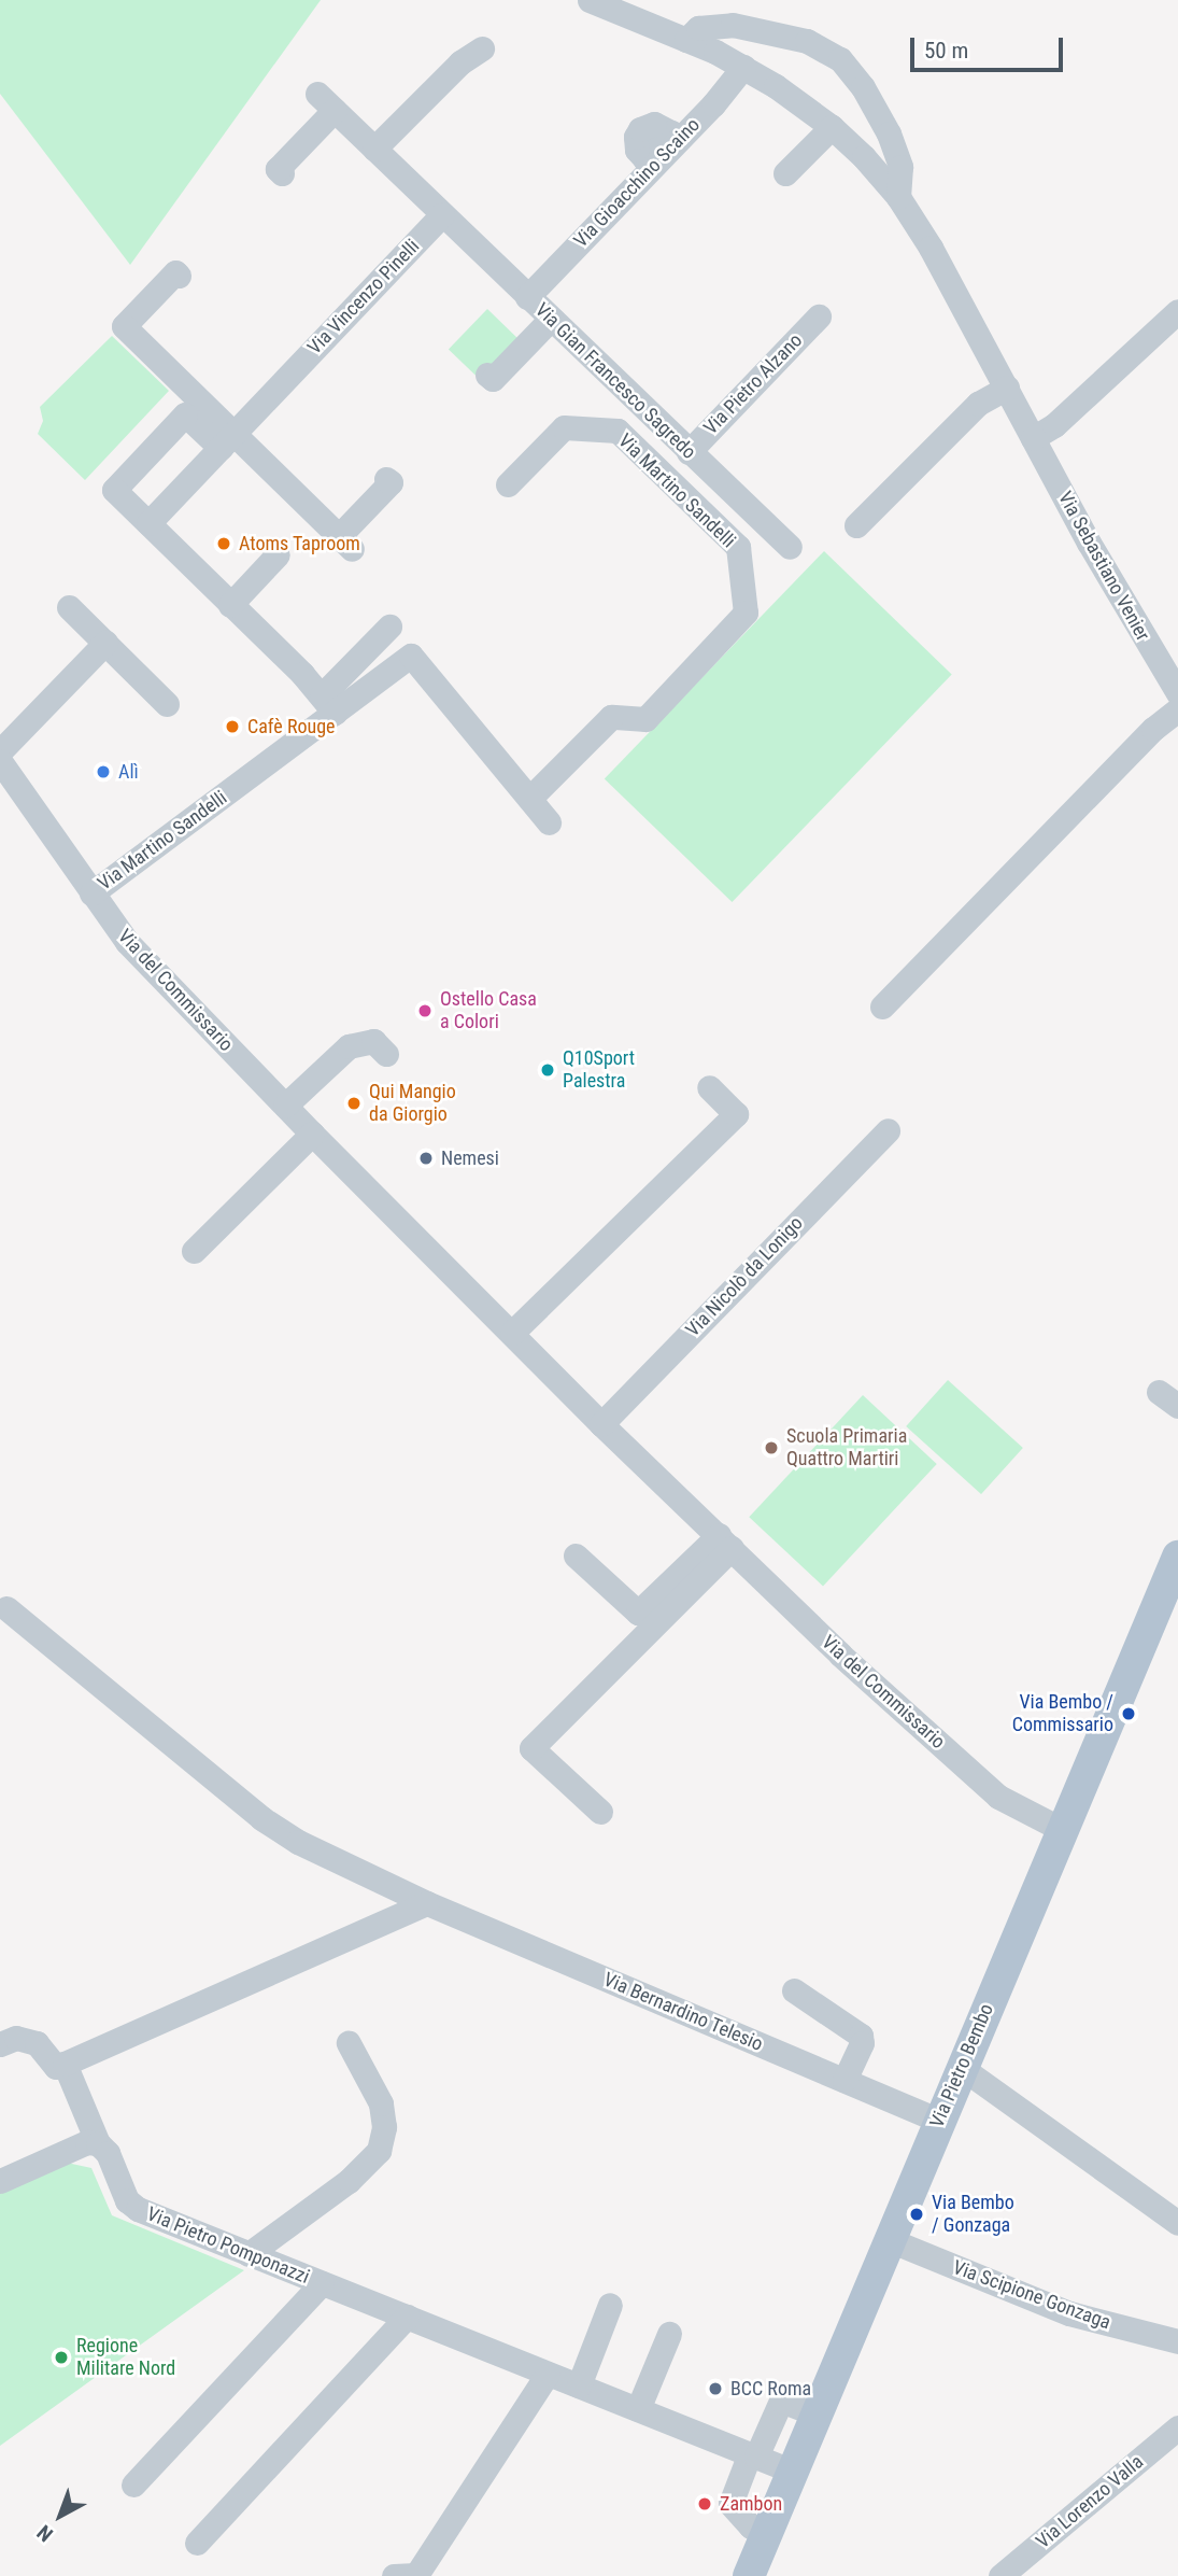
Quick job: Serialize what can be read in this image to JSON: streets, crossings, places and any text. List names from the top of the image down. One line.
{"streets":{"main road":["Via Pietro Bembo"],"street":["Via Gioacchino Scaino","Via Vincenzo Pinelli","Via Gian Francesco Sagredo","Via Pietro Alzano","Via Martino Sandelli","Via Sebastiano Venier","Via del Commissario","Via Nicolò da Lonigo","Via Bernardino Telesio","Via Pietro Pomponazzi","Via Scipione Gonzaga","Via Lorenzo Valla"]},"crossings":[["Via Gioacchino Scaino","Via Gian Francesco Sagredo"],["Via Gioacchino Scaino","Via Sebastiano Venier"],["Via Vincenzo Pinelli","Via Gian Francesco Sagredo"],["Via Gian Francesco Sagredo","Via Pietro Alzano"],["Via Martino Sandelli","Via del Commissario"],["Via del Commissario","Via Nicolò da Lonigo"],["Via del Commissario","Via Pietro Bembo"],["Via Bernardino Telesio","Via Pietro Bembo"],["Via Pietro Bembo","Via Pietro Pomponazzi"],["Via Pietro Bembo","Via Scipione Gonzaga"]],"places":["Atoms Taproom","Cafè Rouge","Alì","Ostello Casa a Colori","Q10Sport Palestra","Qui Mangio da Giorgio","Nemesi","Scuola Primaria Quattro Martiri","Via Bembo / Commissario","Via Bembo / Gonzaga","Regione Militare Nord","BCC Roma","Zambon"],"scale_bar":"50 m","north":"bottom left"}
